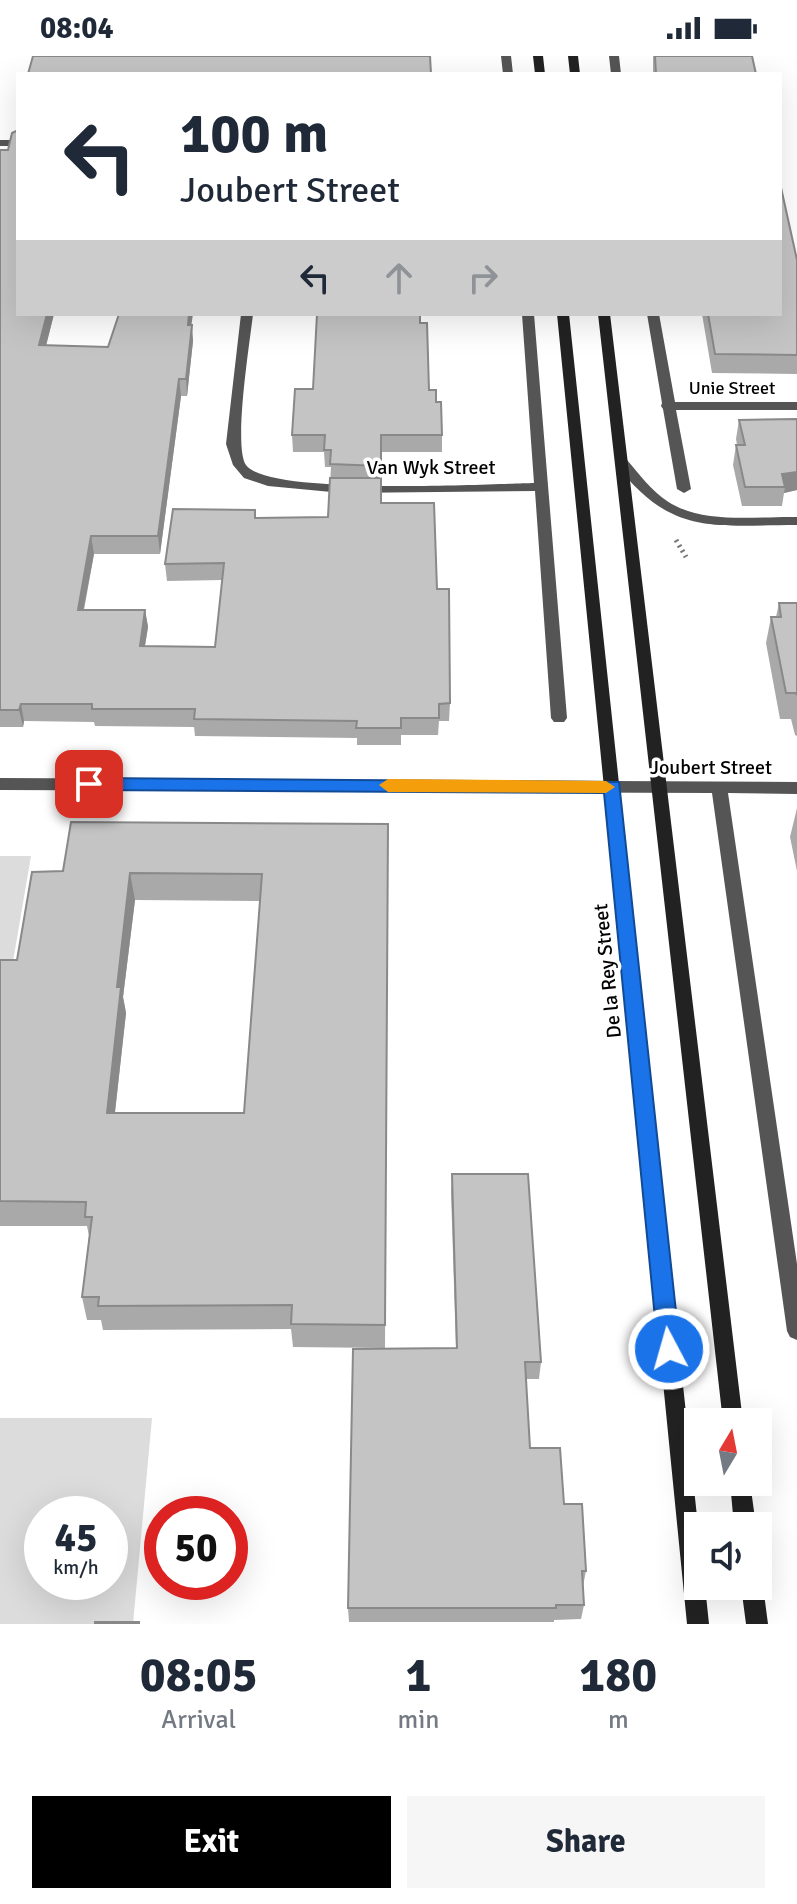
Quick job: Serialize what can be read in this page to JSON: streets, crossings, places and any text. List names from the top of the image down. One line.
{"streets":{"main road":["De la Rey Street"],"street":["Unie Street","Van Wyk Street","Joubert Street"]},"crossings":[["Joubert Street","De la Rey Street"]],"north":"top","page":{"status":"08:04","turn":["100 m","Joubert Street"],"speed":"45 km/h","limit":"50","eta":["08:05","Arrival","1","min","180","m"],"buttons":["Exit","Share"]}}
